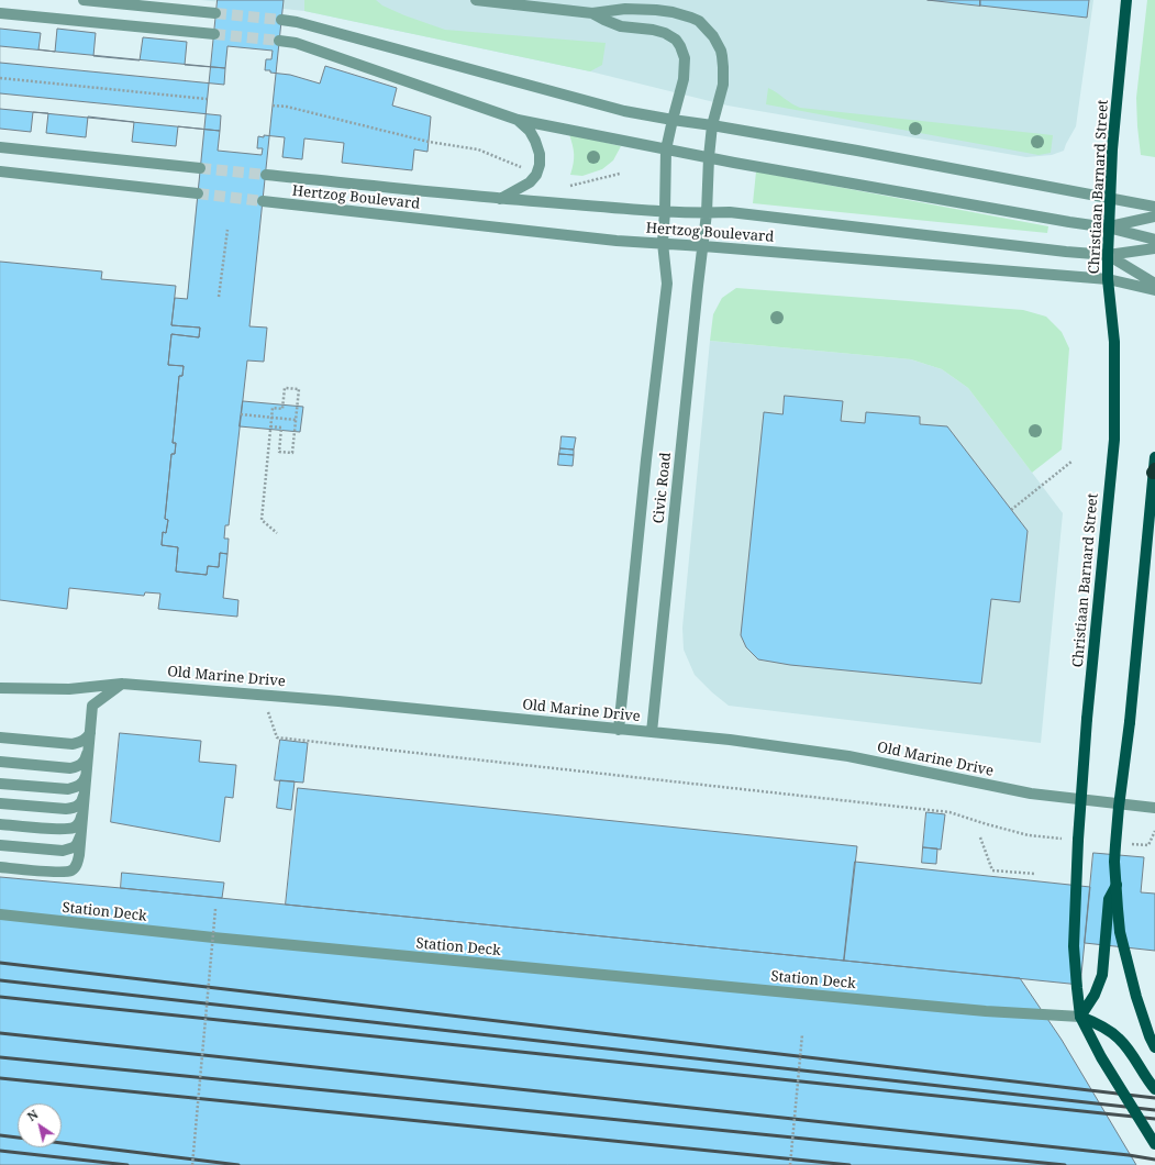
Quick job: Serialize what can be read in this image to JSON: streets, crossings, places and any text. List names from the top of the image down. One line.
{"streets":{"main road":["Christiaan Barnard Street"],"street":["Hertzog Boulevard","Civic Road","Old Marine Drive","Station Deck"]},"crossings":[["Christiaan Barnard Street","Hertzog Boulevard"],["Christiaan Barnard Street","Station Deck"],["Hertzog Boulevard","Civic Road"],["Civic Road","Old Marine Drive"]],"north":"top left"}
